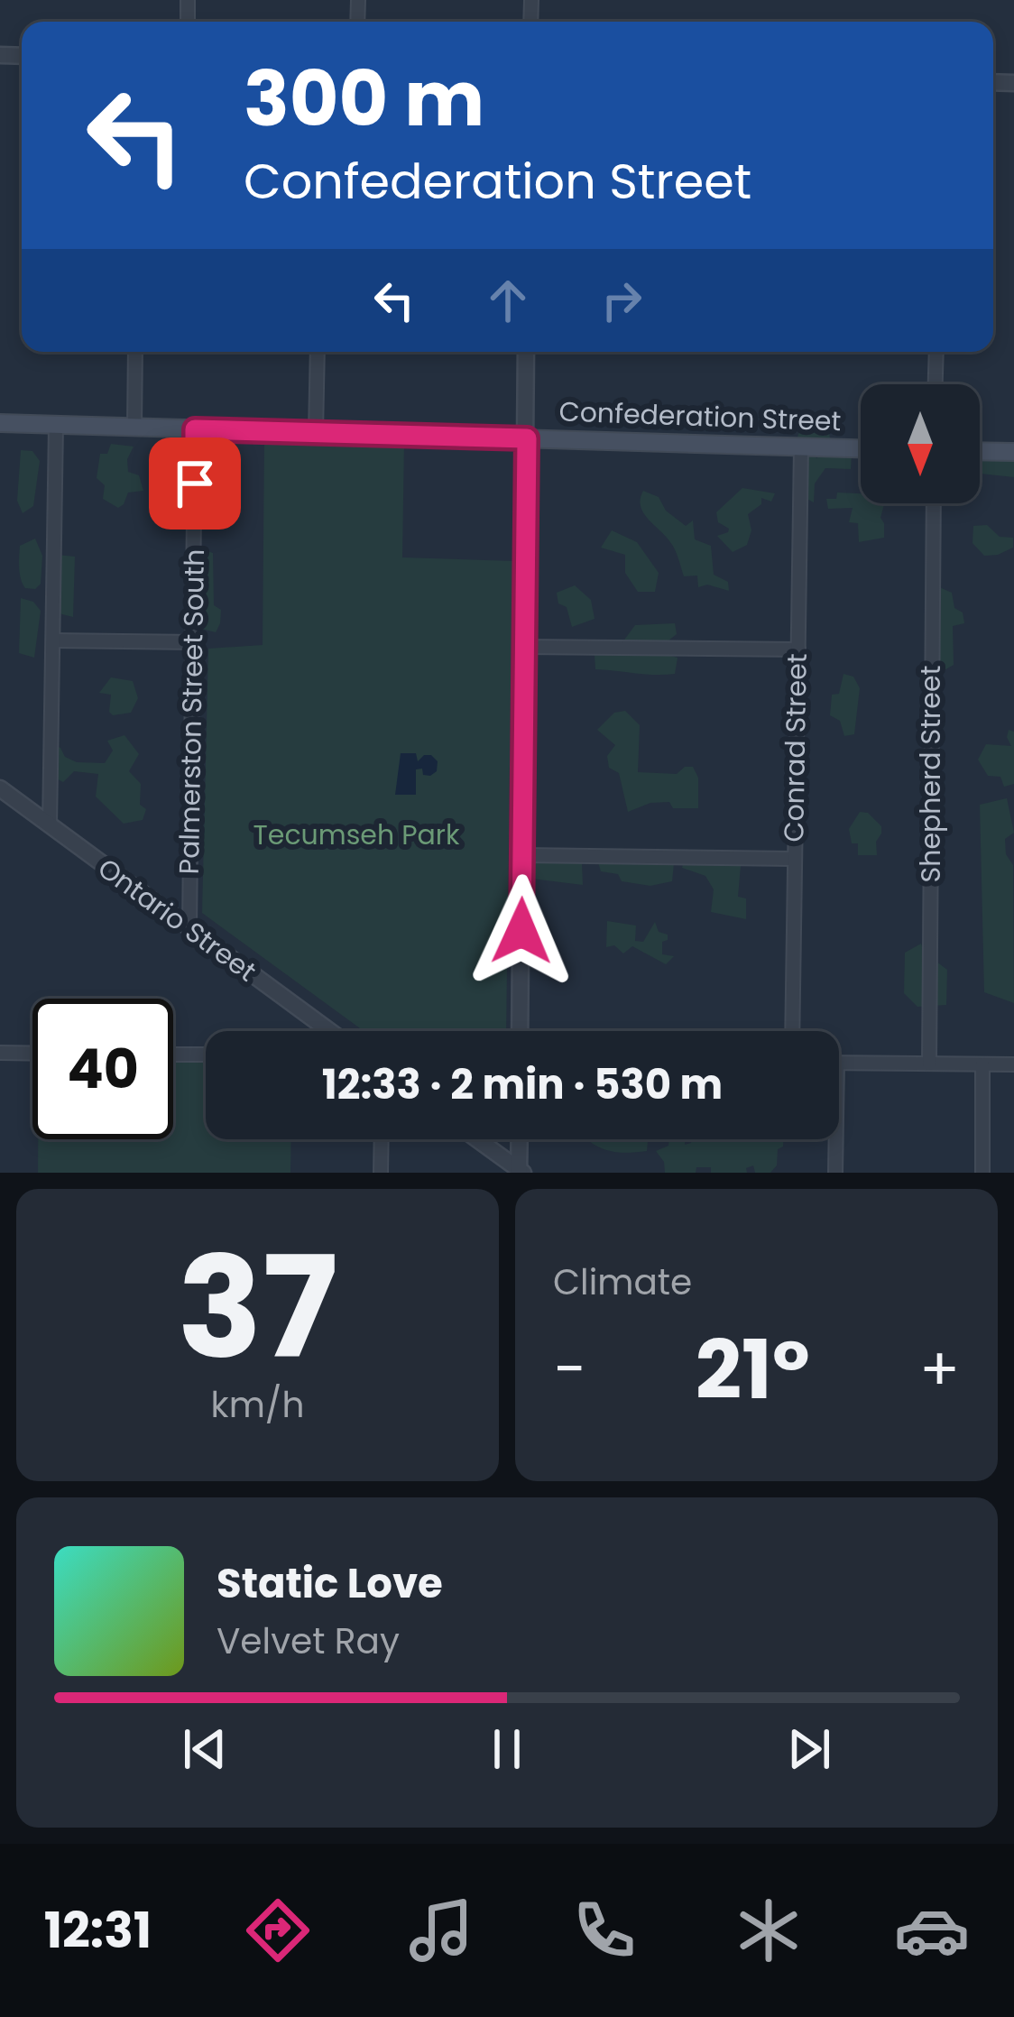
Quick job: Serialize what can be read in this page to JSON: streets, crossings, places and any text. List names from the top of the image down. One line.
{"streets":{"main road":["Confederation Street"],"street":["Palmerston Street South","Conrad Street","Shepherd Street","Ontario Street"]},"crossings":[["Confederation Street","Palmerston Street South"],["Confederation Street","Conrad Street"],["Palmerston Street South","Ontario Street"]],"parks":["Tecumseh Park"],"north":"bottom","page":{"turn":["300 m","Confederation Street"],"limit":"40","trip":"12:33 · 2 min · 530 m","tile":[["37","km/h"],"Climate"],"heat":["−","21°","+"],"song":["Static Love","Velvet Ray"],"tabs":"12:31"}}
